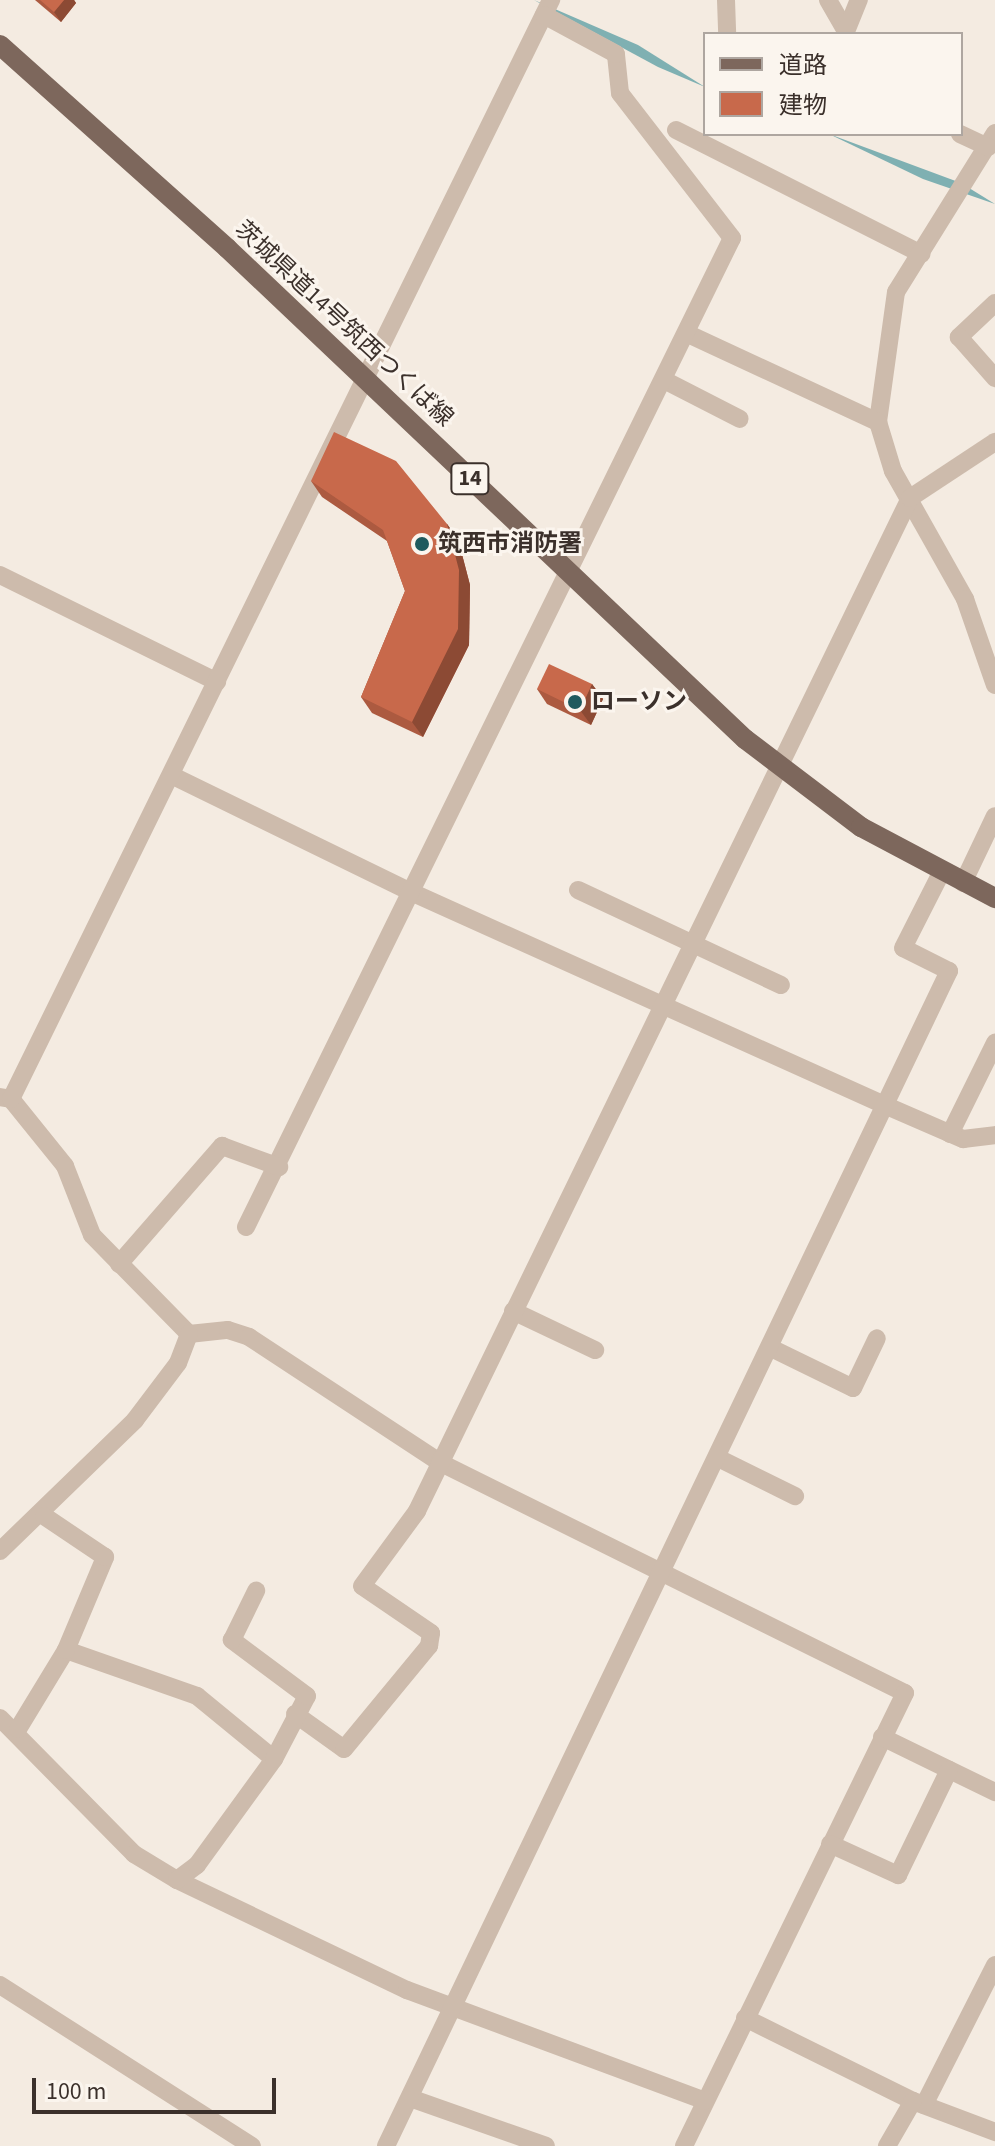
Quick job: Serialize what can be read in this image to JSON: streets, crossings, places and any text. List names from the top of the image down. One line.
{"streets":{"main road":["茨城県道14号筑西つくば線","14"]},"places":["筑西市消防署","ローソン"],"legend":["道路","建物"],"scale_bar":"100 m"}
